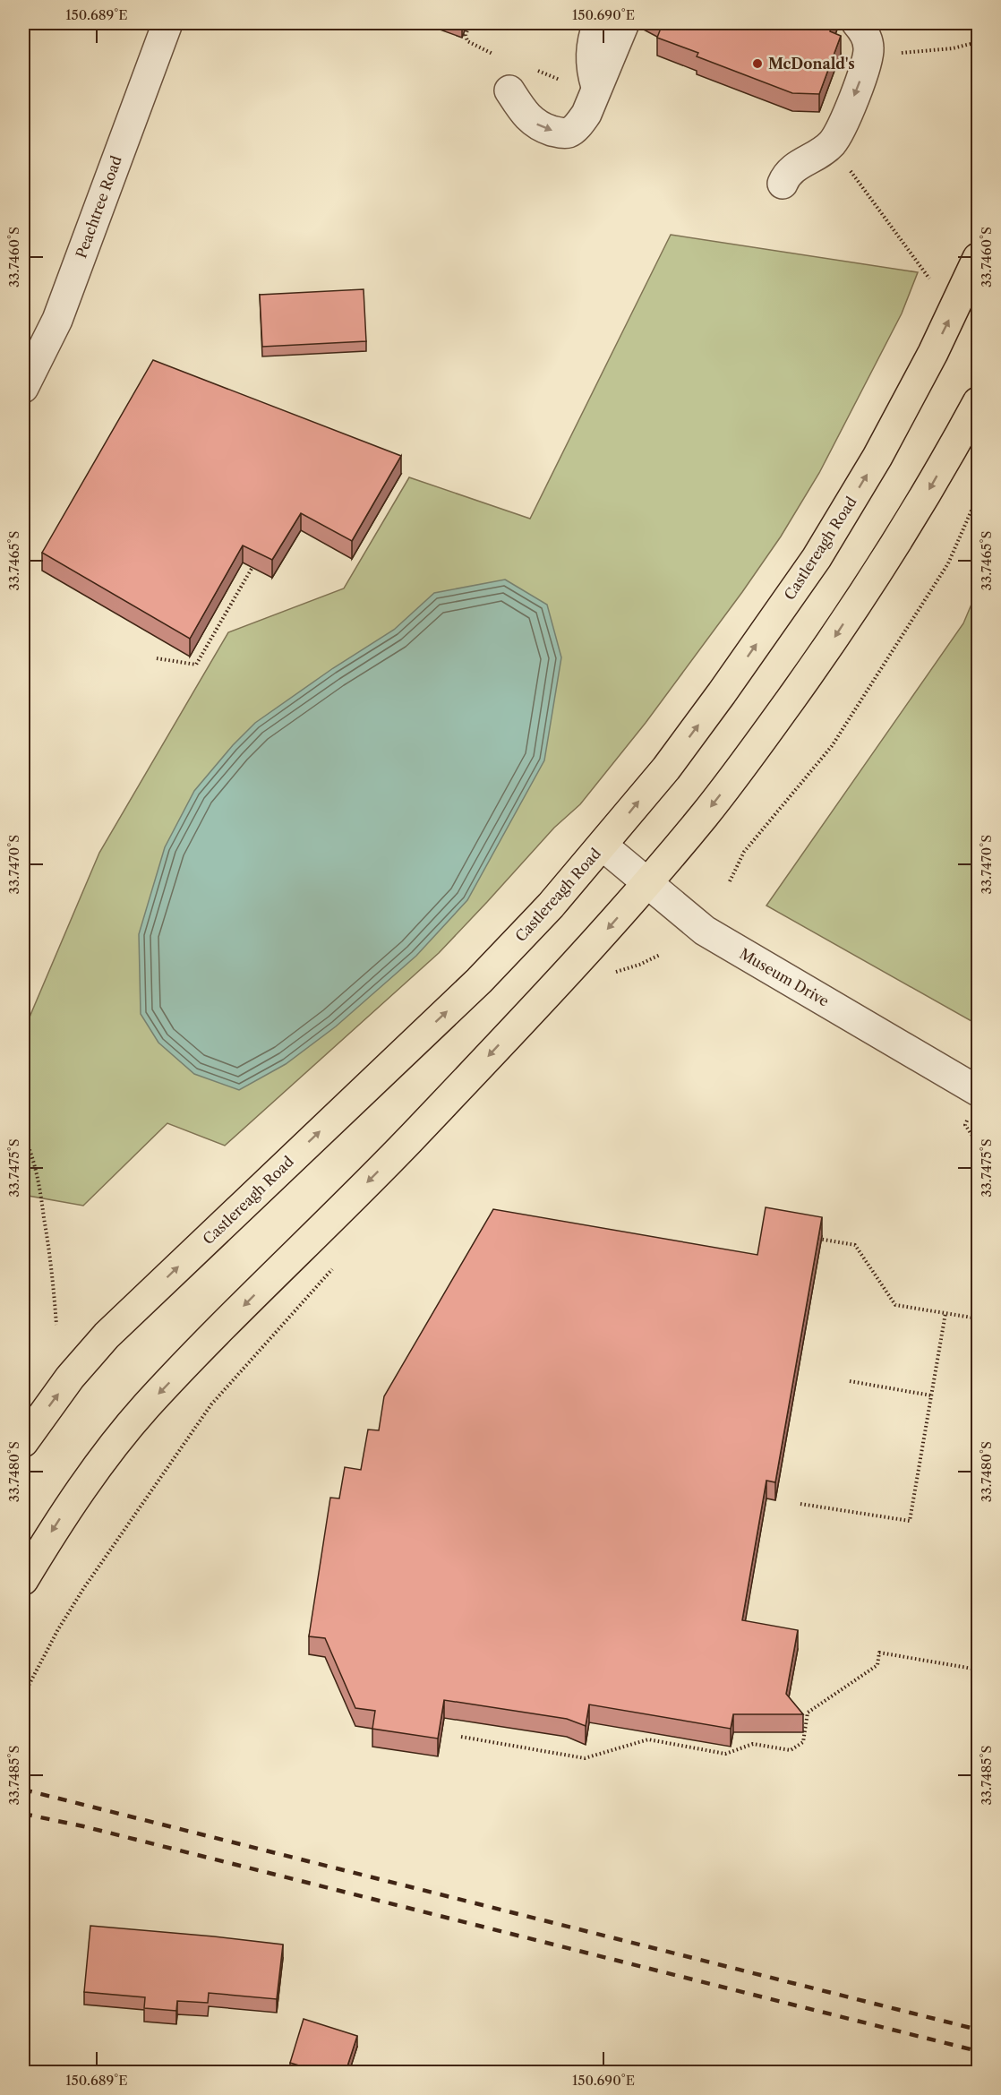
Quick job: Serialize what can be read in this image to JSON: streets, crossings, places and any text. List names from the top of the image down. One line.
{"streets":{"main road":["Castlereagh Road"],"street":["Peachtree Road","Museum Drive"]},"crossings":[["Castlereagh Road","Museum Drive"]],"places":["McDonald's"],"coordinates":["150.689°E","150.690°E","33.7460°S","33.7465°S","33.7470°S","33.7475°S","33.7480°S","33.7485°S"]}
